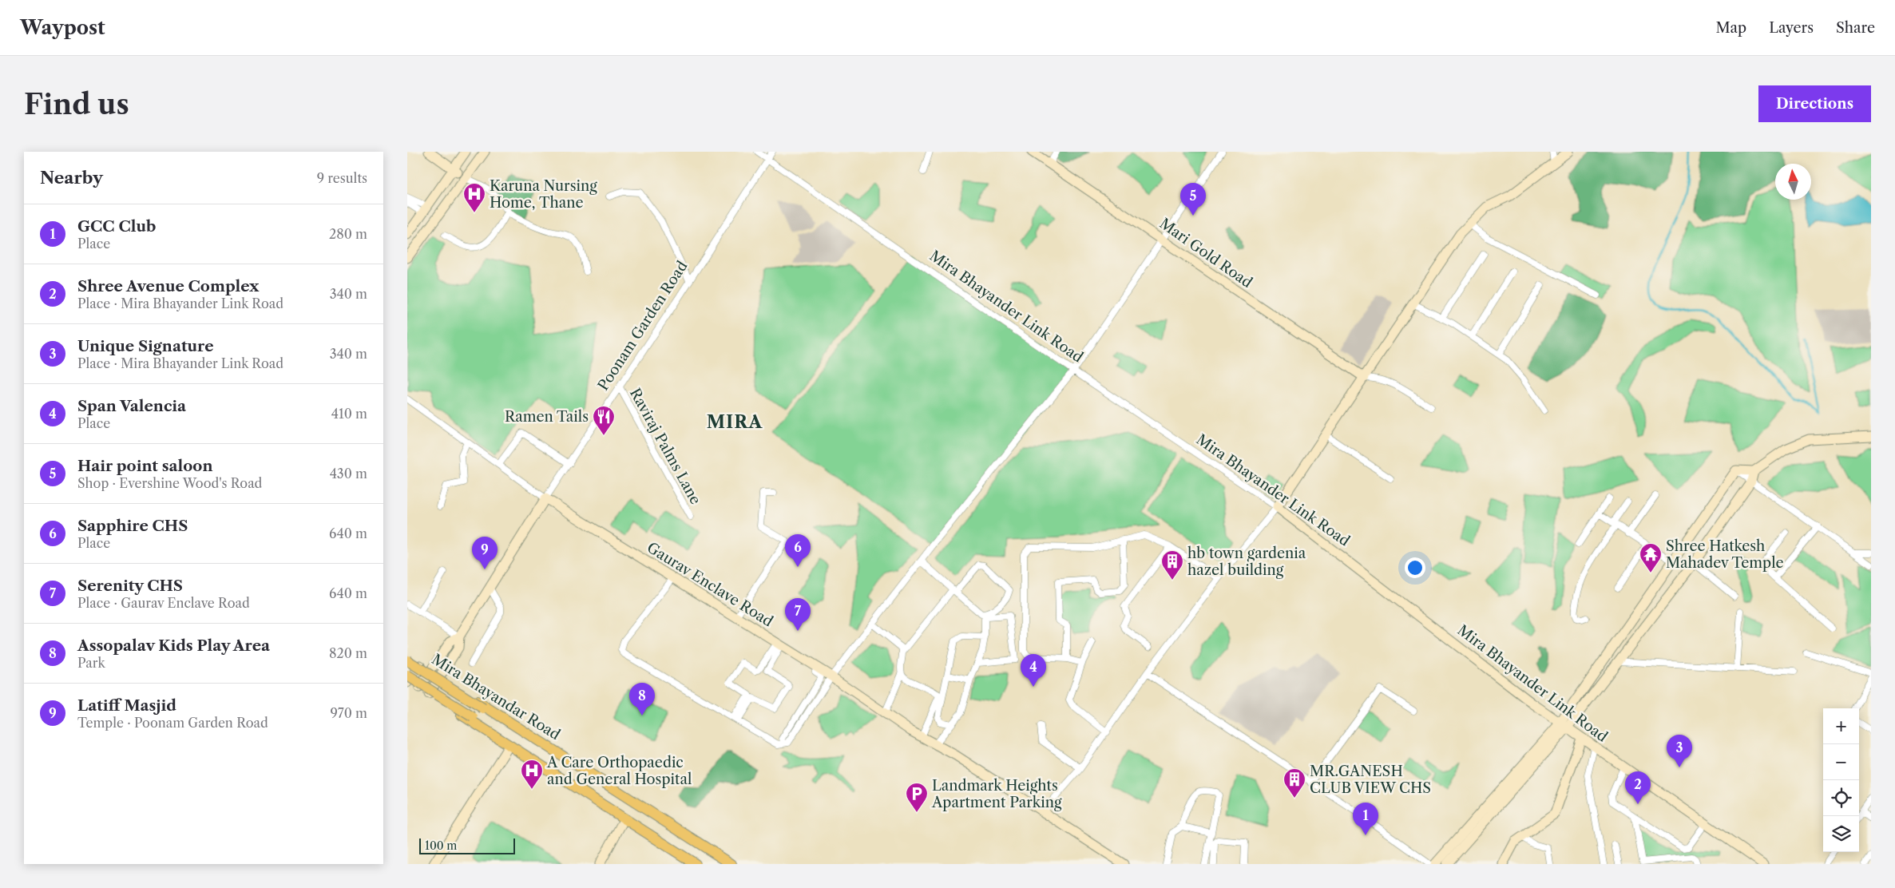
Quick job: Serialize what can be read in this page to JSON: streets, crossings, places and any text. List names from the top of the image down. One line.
{"streets":{"main road":["Mira Bhayandar Road"],"street":["Mari Gold Road","Mira Bhayander Link Road","Poonam Garden Road","Raviraj Palms Lane","Gaurav Enclave Road"]},"crossings":[["Mira Bhayander Link Road","Poonam Garden Road"],["Poonam Garden Road","Raviraj Palms Lane"],["Poonam Garden Road","Gaurav Enclave Road"],["Poonam Garden Road","Mira Bhayandar Road"]],"districts":["MIRA"],"places":{"hospital":["Karuna Nursing Home, Thane","A Care Orthopaedic and General Hospital"],"restaurant":["Ramen Tails"],"temple":["Shree Hatkesh Mahadev Temple"],"building":["hb town gardenia hazel building","MR.GANESH CLUB VIEW CHS"],"parking":["Landmark Heights Apartment Parking"]},"scale_bar":"100 m","north":"top","page":{"header":"Waypost","nav":["Map","Layers","Share"],"buttons":"Directions","title":"Find us","heading":["Nearby","9 results"],"pins":["5","6","9","7","4","8","3","2","1"],"list":[{"mark":"1","name":"GCC Club","note":"Place","value":"280 m"},{"mark":"2","name":"Shree Avenue Complex","note":"Place · Mira Bhayander Link Road","value":"340 m"},{"mark":"3","name":"Unique Signature","note":"Place · Mira Bhayander Link Road","value":"340 m"},{"mark":"4","name":"Span Valencia","note":"Place","value":"410 m"},{"mark":"5","name":"Hair point saloon","note":"Shop · Evershine Wood's Road","value":"430 m"},{"mark":"6","name":"Sapphire CHS","note":"Place","value":"640 m"},{"mark":"7","name":"Serenity CHS","note":"Place · Gaurav Enclave Road","value":"640 m"},{"mark":"8","name":"Assopalav Kids Play Area","note":"Park","value":"820 m"},{"mark":"9","name":"Latiff Masjid","note":"Temple · Poonam Garden Road","value":"970 m"}],"map_buttons":["+","−"],"scale":"100 m"}}
